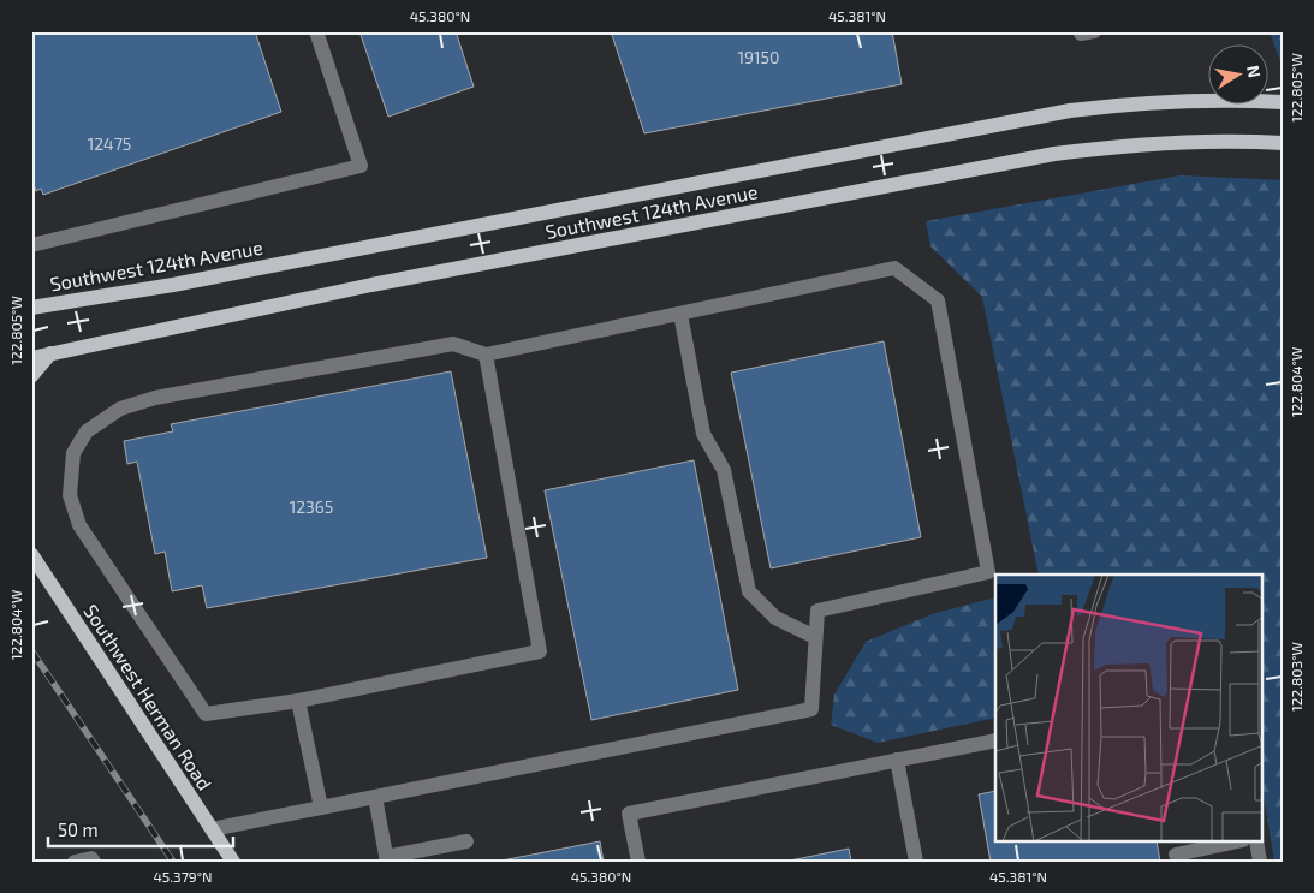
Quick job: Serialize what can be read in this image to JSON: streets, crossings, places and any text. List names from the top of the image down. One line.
{"streets":{"main road":["Southwest 124th Avenue","Southwest Herman Road"]},"house_numbers":["19150","12475","12365"],"scale_bar":"50 m","north":"right","coordinates":["45.380°N","45.381°N","122.805°W","122.804°W","122.803°W","45.379°N"]}
